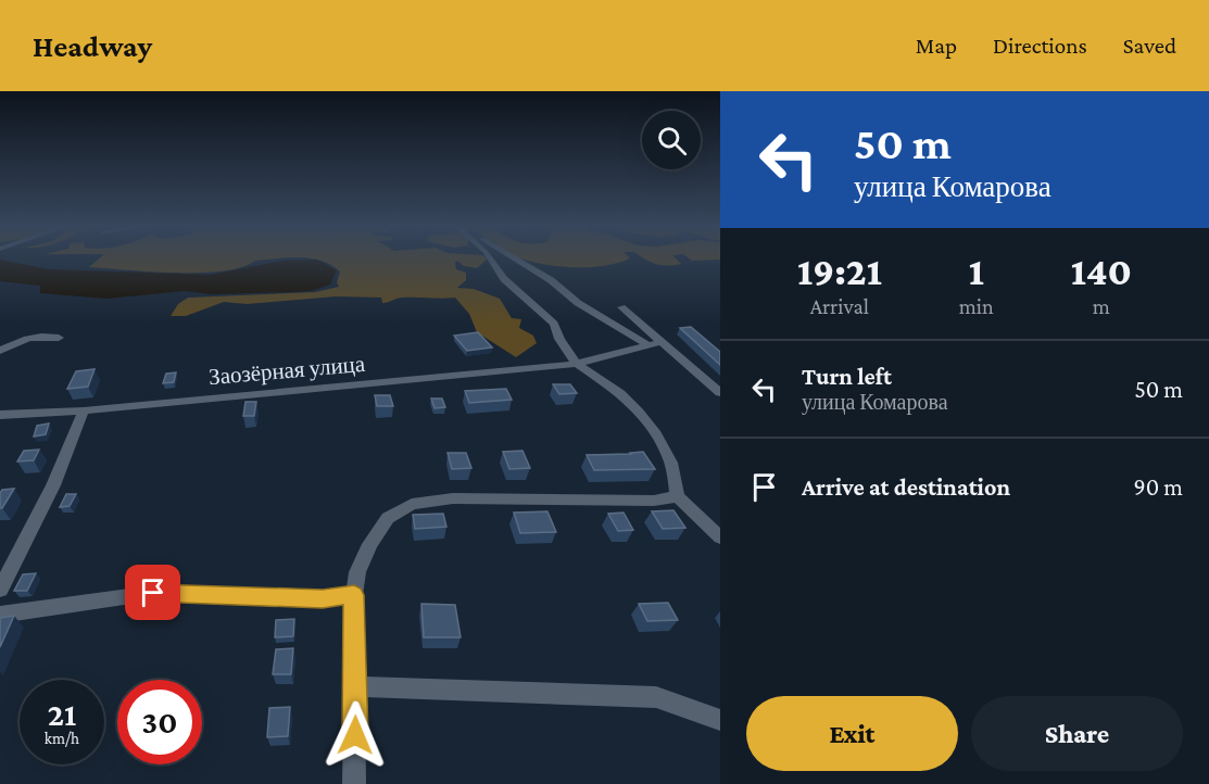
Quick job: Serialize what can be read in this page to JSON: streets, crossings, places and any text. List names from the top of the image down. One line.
{"streets":{"street":["Заозёрная улица"]},"page":{"header":"Headway","nav":["Map","Directions","Saved"],"turn":["50 m","улица Комарова"],"eta":["19:21","Arrival","1","min","140","m"],"list":[{"name":"Turn left","note":"улица Комарова","value":"50 m"},{"name":"Arrive at destination","value":"90 m"}],"speed":"21 km/h","limit":"30","buttons":["Exit","Share"]}}
